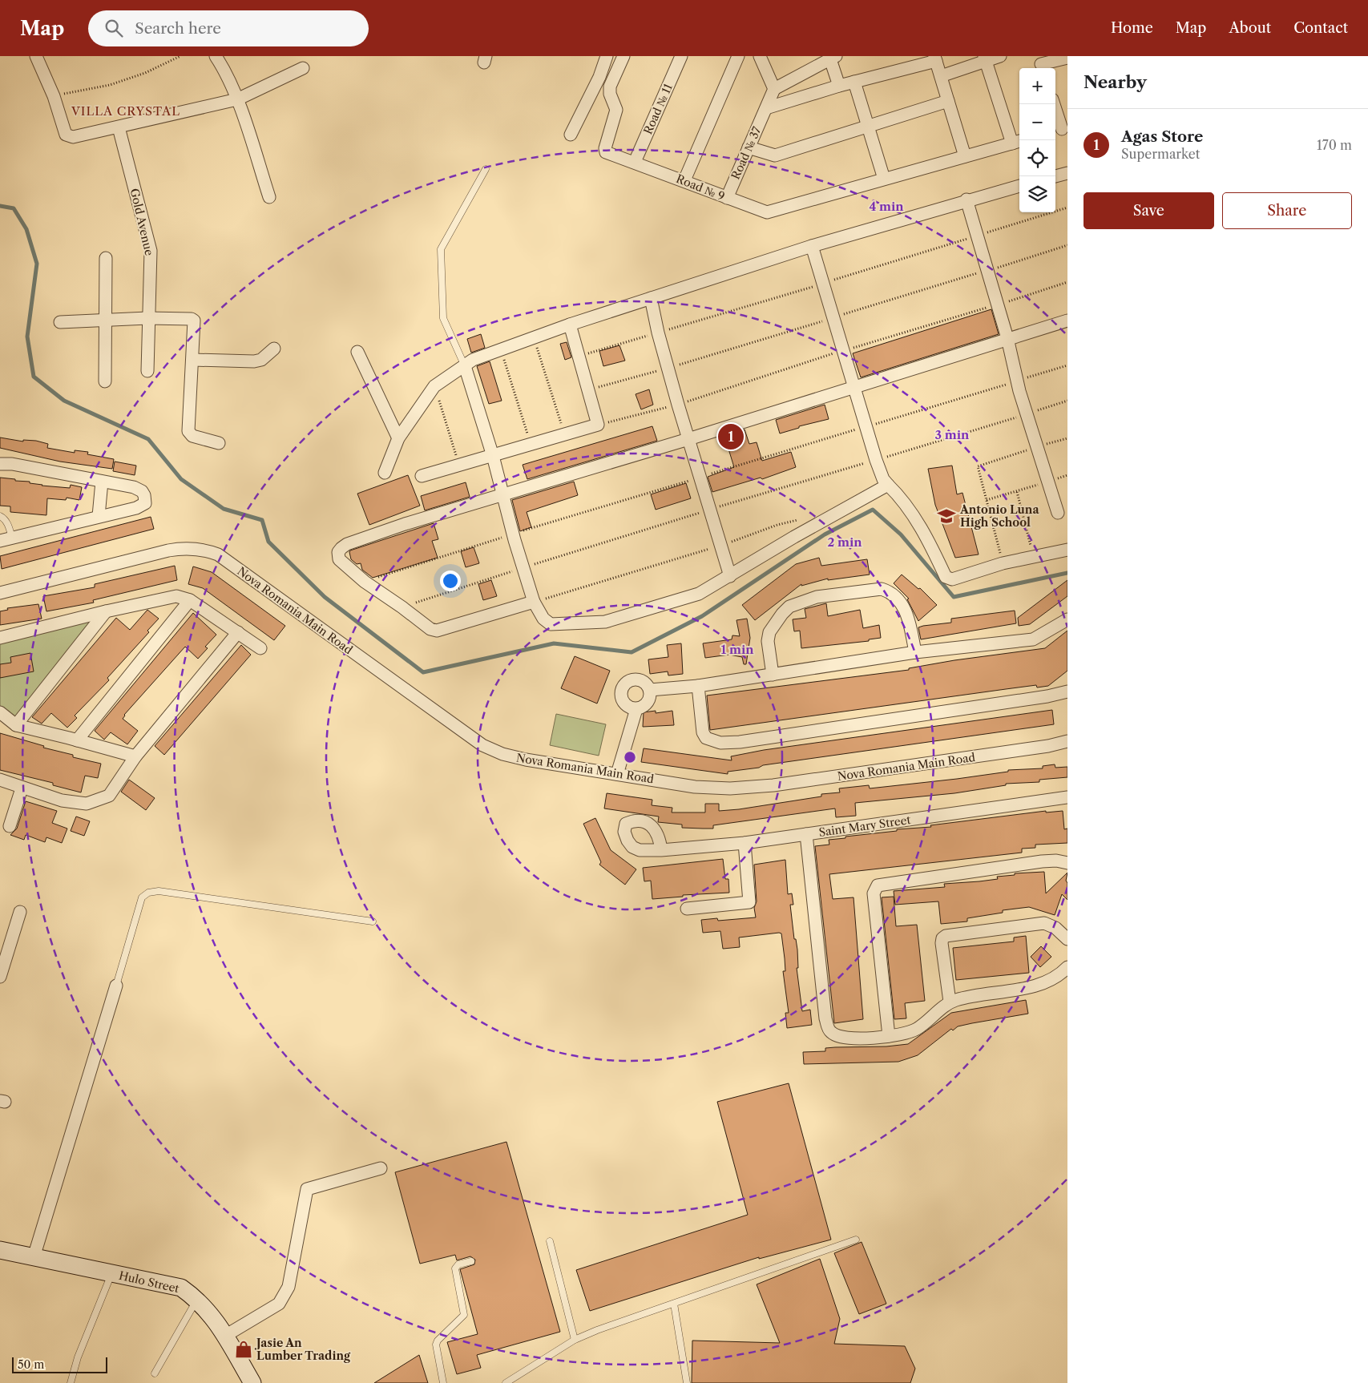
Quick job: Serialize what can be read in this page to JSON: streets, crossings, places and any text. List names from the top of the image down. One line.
{"streets":{"main road":["Hulo Street"],"street":["Road № 11","Road № 37","Road № 9","Gold Avenue","Nova Romania Main Road","Saint Mary Street"]},"crossings":[["Road № 11","Road № 9"],["Road № 37","Road № 9"]],"districts":["VILLA CRYSTAL"],"places":{"school or university":["Antonio Luna High School"],"shop":["Jasie An Lumber Trading"]},"scale_bar":"50 m","page":{"header":"Map","search":"Search here","nav":["Home","Map","About","Contact"],"heading":"Nearby","map_buttons":["+","−"],"list":[{"mark":"1","name":"Agas Store","note":"Supermarket","value":"170 m"}],"buttons":["Save","Share"],"pins":"1","scale":"50 m"},"rings":["4 min","3 min","2 min","1 min"]}
